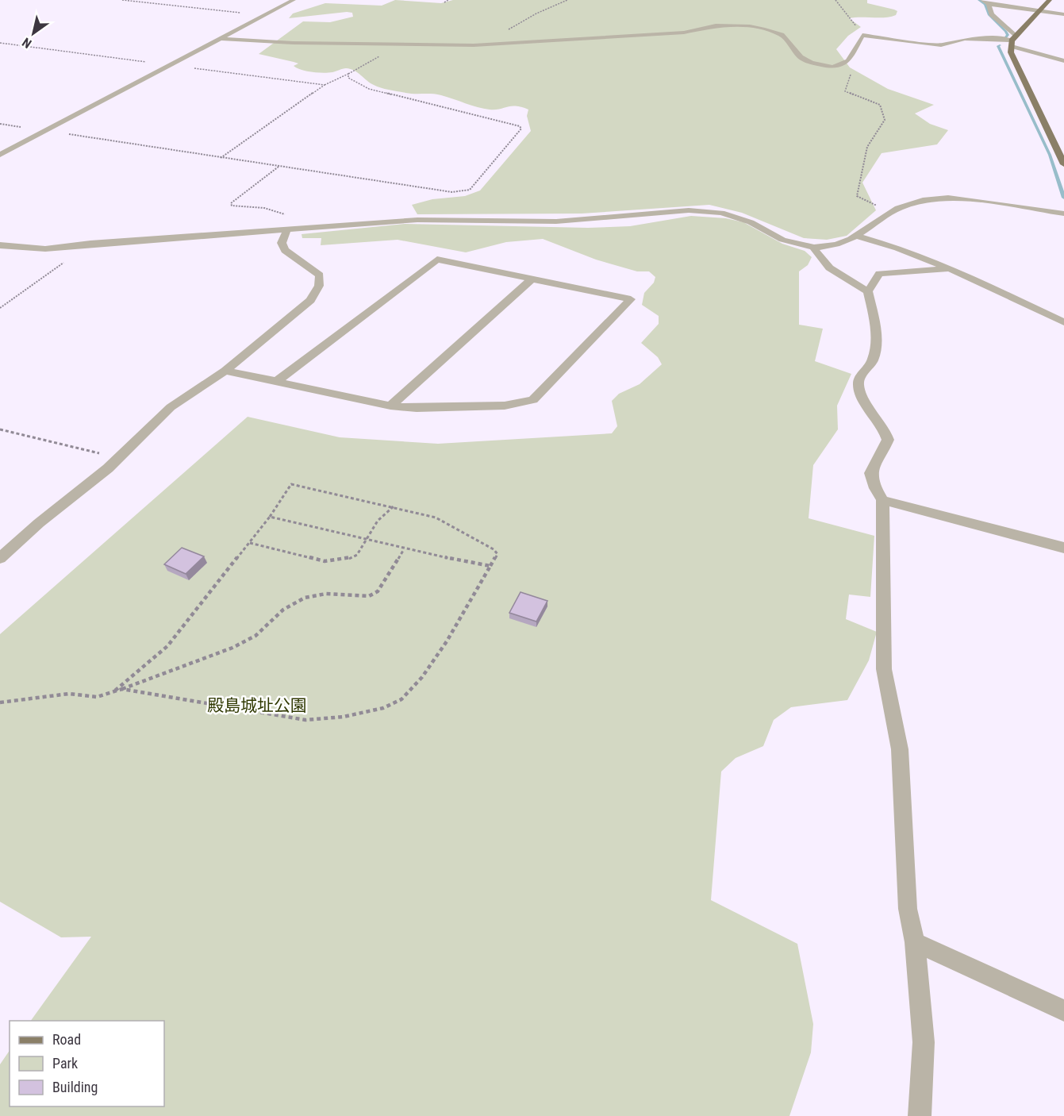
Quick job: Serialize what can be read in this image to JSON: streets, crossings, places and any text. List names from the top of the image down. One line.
{"parks":["殿島城址公園"],"legend":["Road","Park","Building"],"north":"bottom left"}
